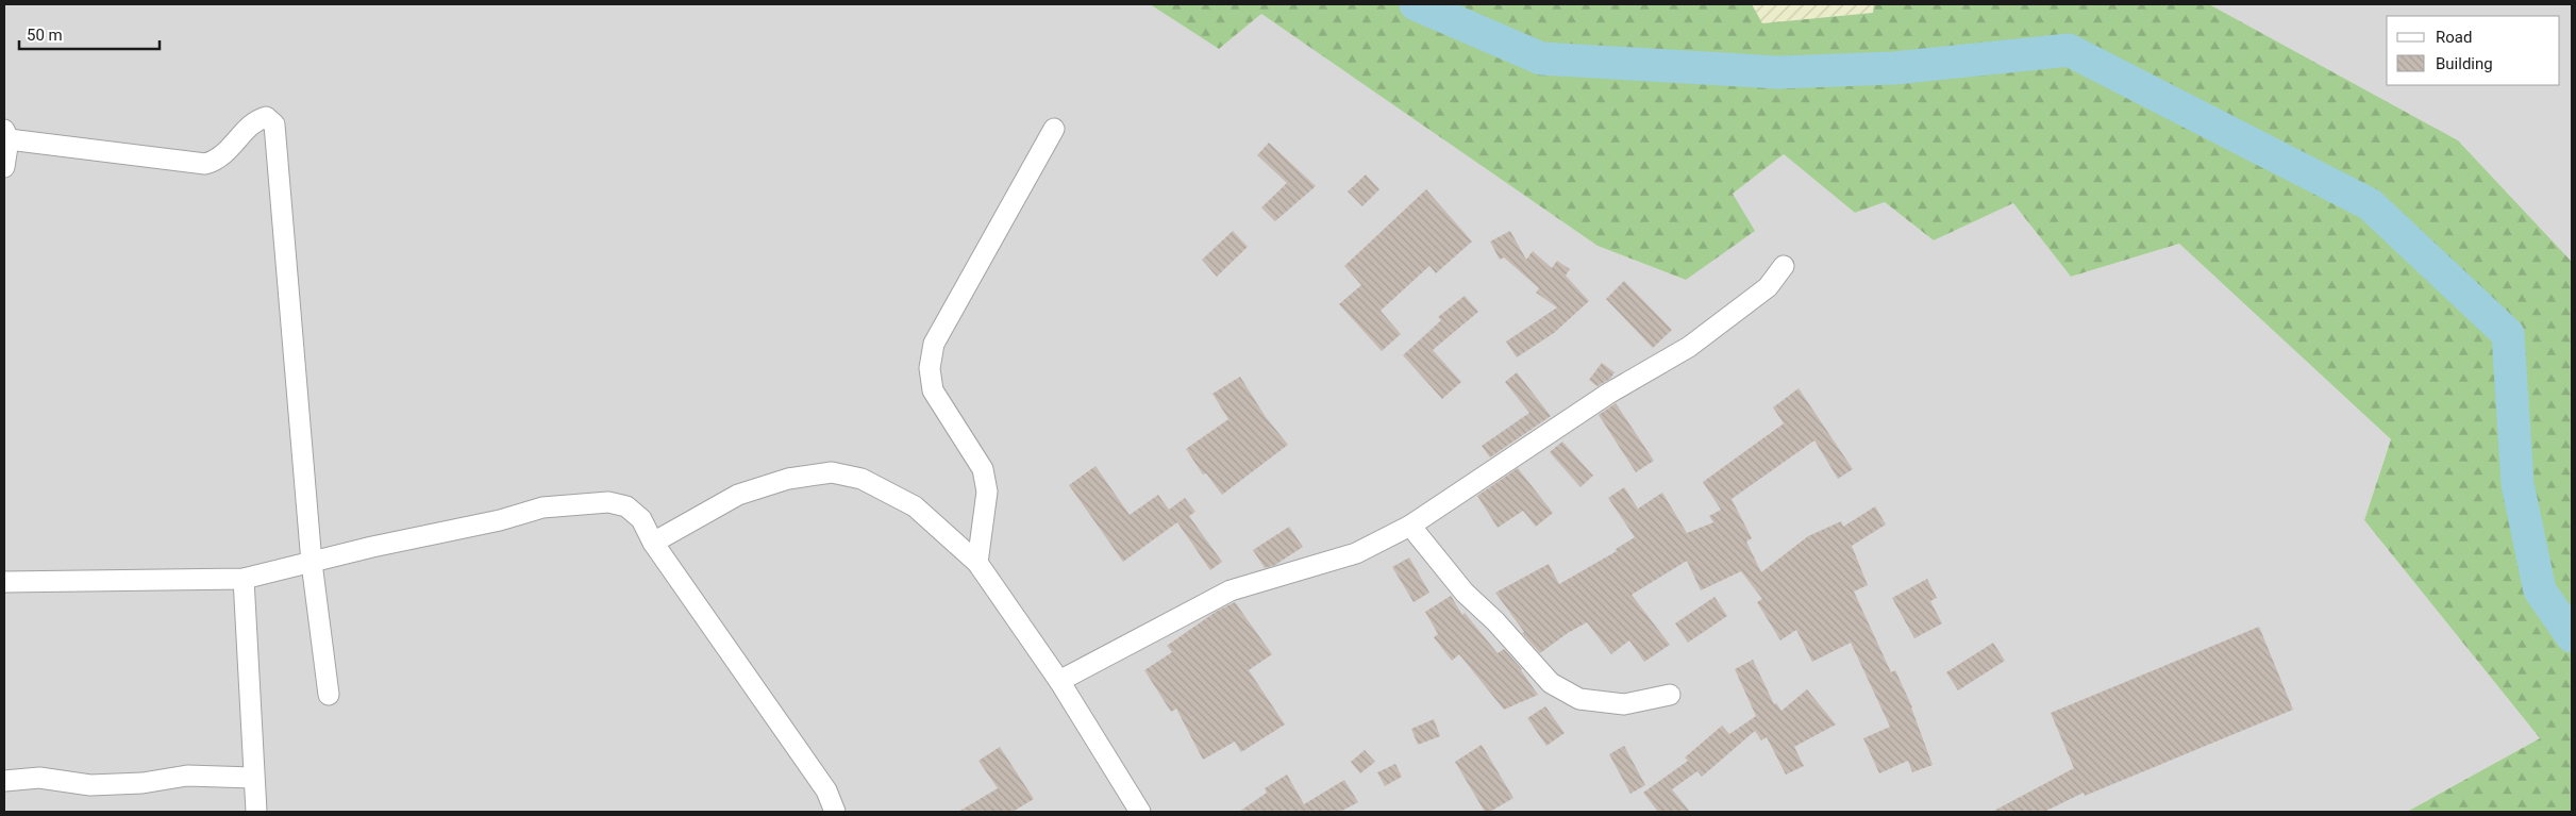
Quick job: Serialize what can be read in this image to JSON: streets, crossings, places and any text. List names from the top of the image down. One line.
{"legend":["Road","Building"],"scale_bar":"50 m"}
